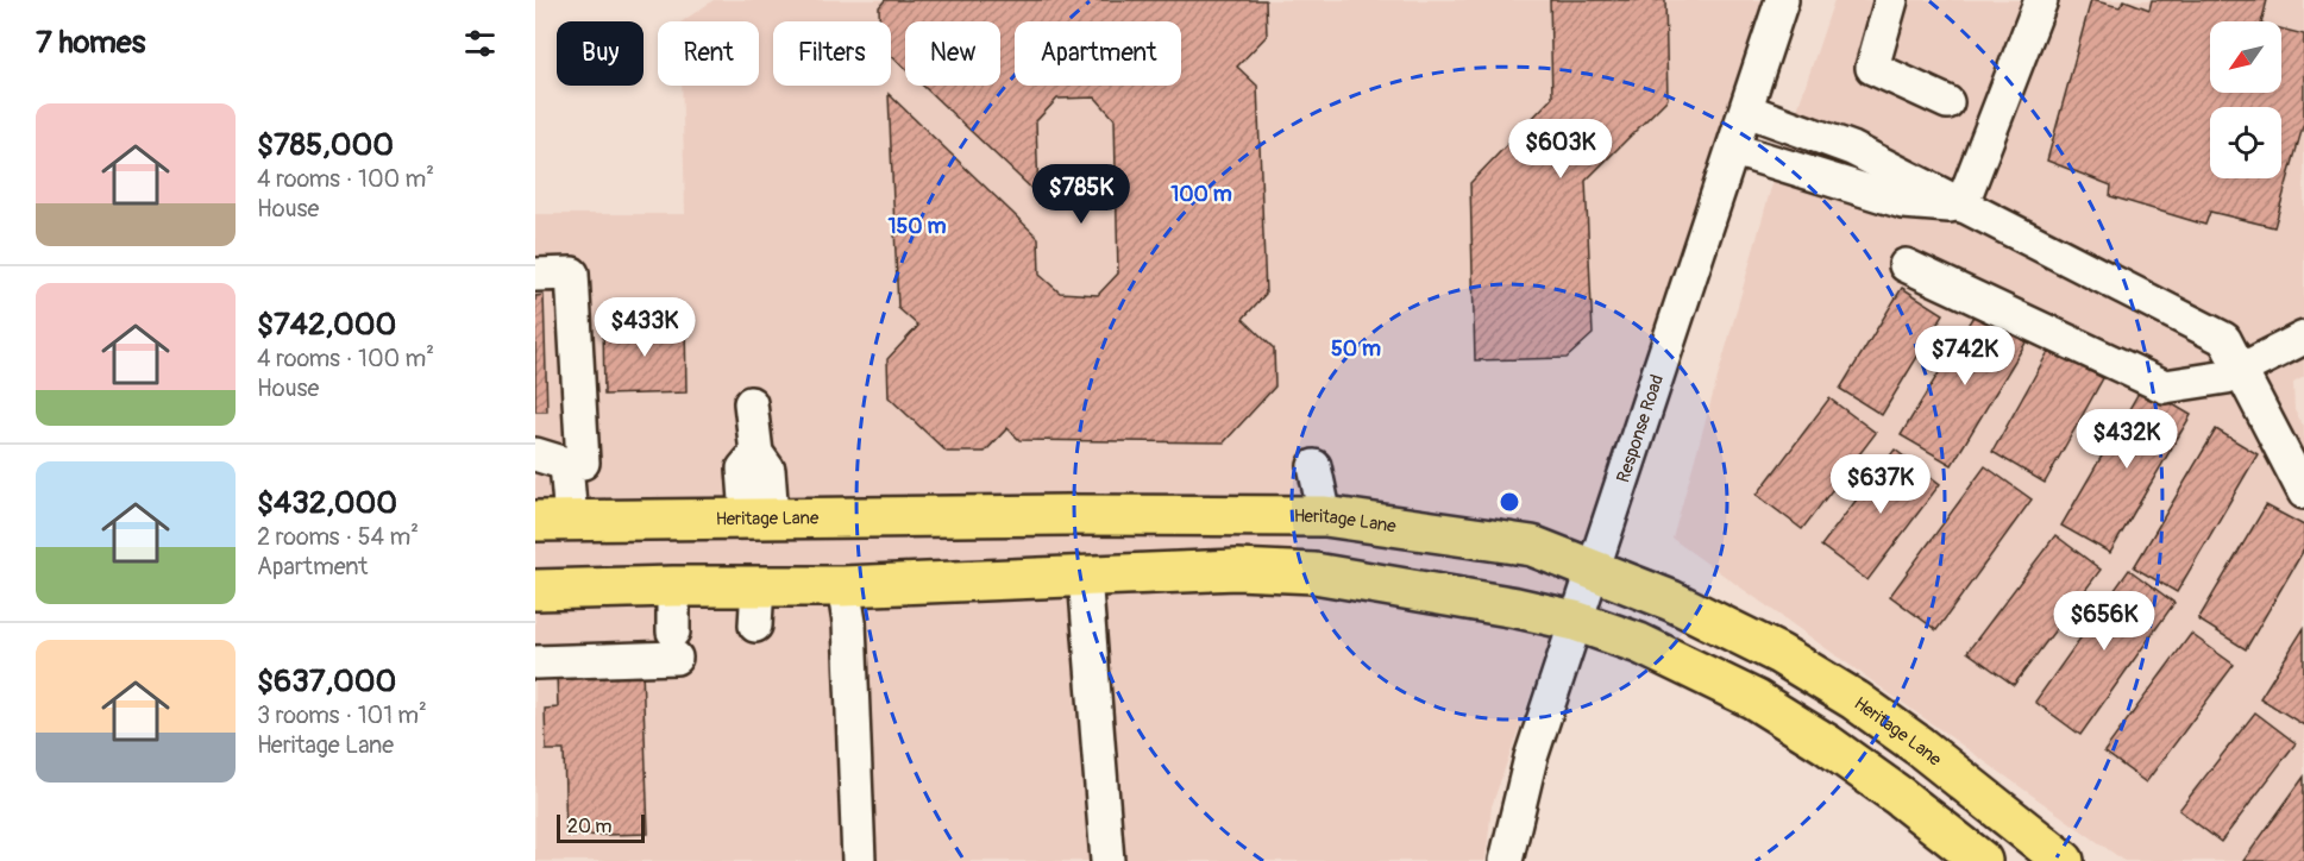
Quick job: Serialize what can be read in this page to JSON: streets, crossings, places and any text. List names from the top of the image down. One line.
{"streets":{"main road":["Heritage Lane"],"street":["Response Road"]},"crossings":[["Response Road","Heritage Lane"]],"scale_bar":"20 m","north":"bottom left","page":{"heading":"7 homes","chip":["Buy","Rent","Filters","New","Apartment"],"list":[{"name":"$785,000","note":"4 rooms · 100 m² · House"},{"name":"$742,000","note":"4 rooms · 100 m² · House"},{"name":"$432,000","note":"2 rooms · 54 m² · Apartment"},{"name":"$637,000","note":"3 rooms · 101 m² · Heritage Lane"}],"price":["$603K","$785K","$433K","$742K","$432K","$637K","$656K"],"scale":"20 m"},"rings":["100 m","150 m","50 m"]}
